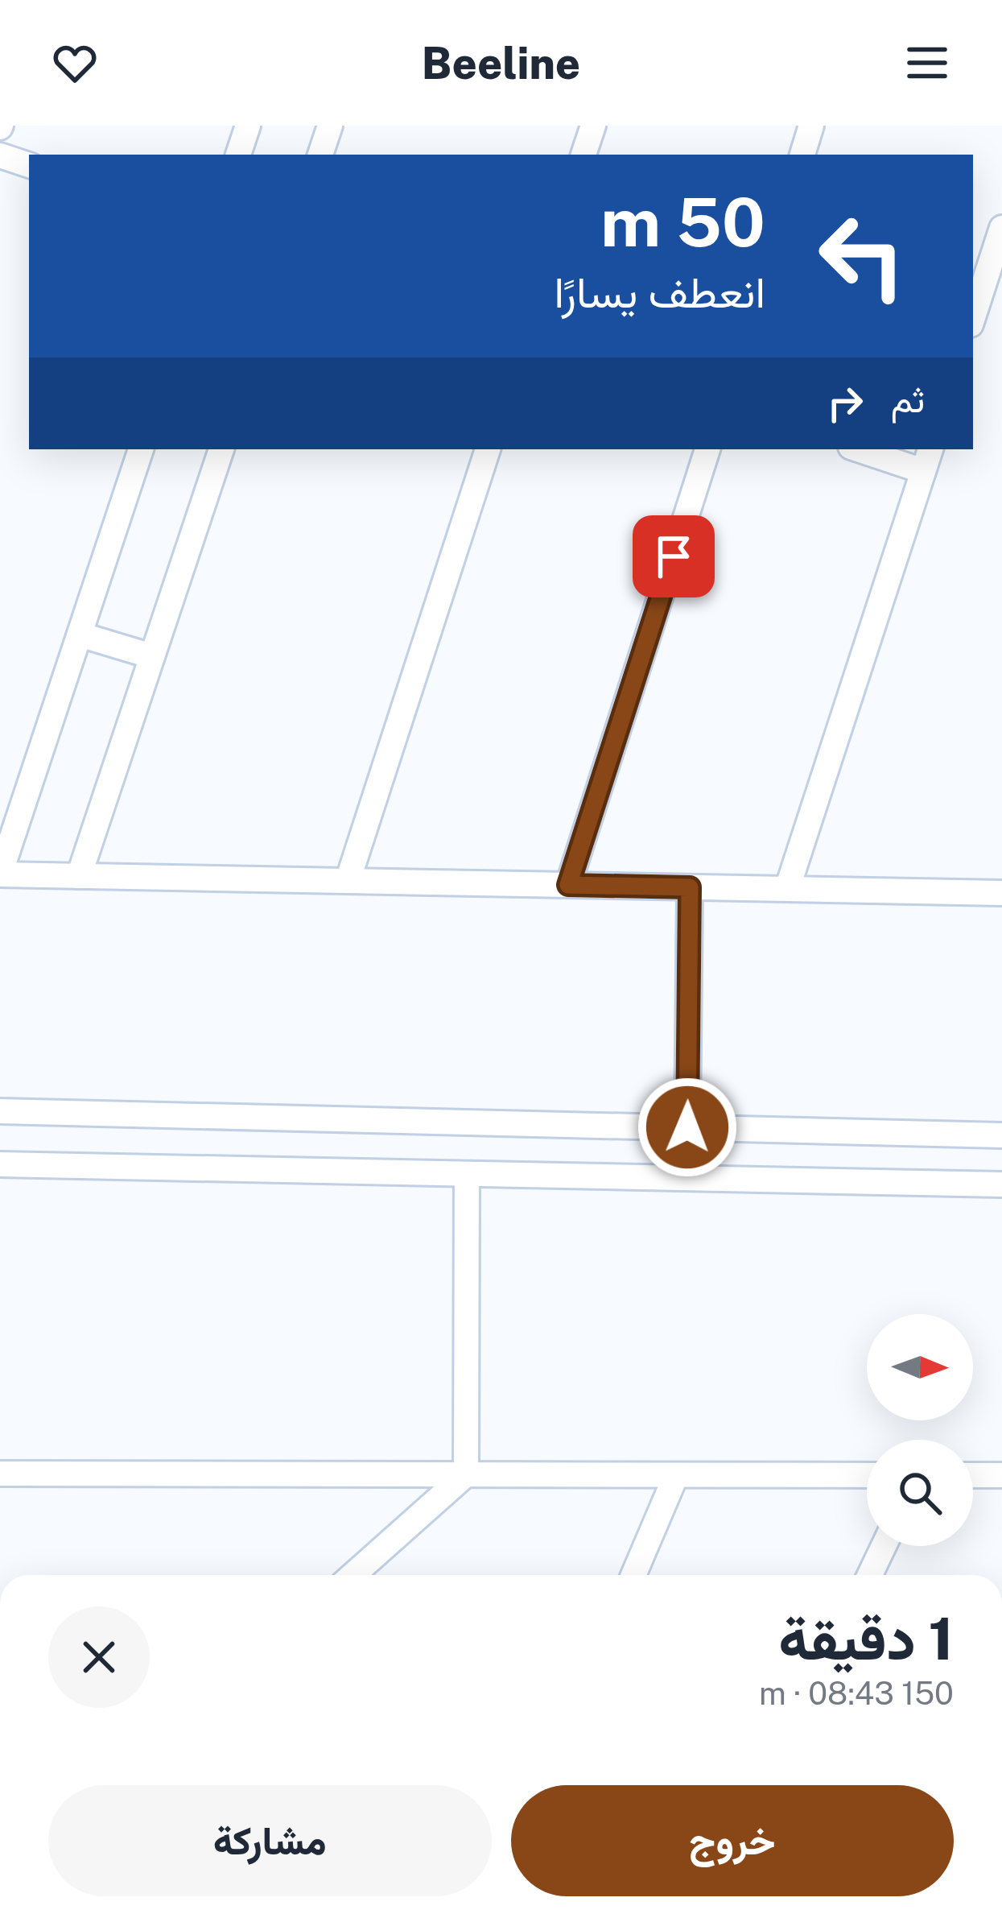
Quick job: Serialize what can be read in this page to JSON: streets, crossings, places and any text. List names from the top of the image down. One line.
{"north":"right","page":{"header":"Beeline","turn":["50 m","انعطف يسارًا"],"then":"ثم","heading":["1 دقيقة","150 m · 08:43"],"buttons":["خروج","مشاركة"]}}
